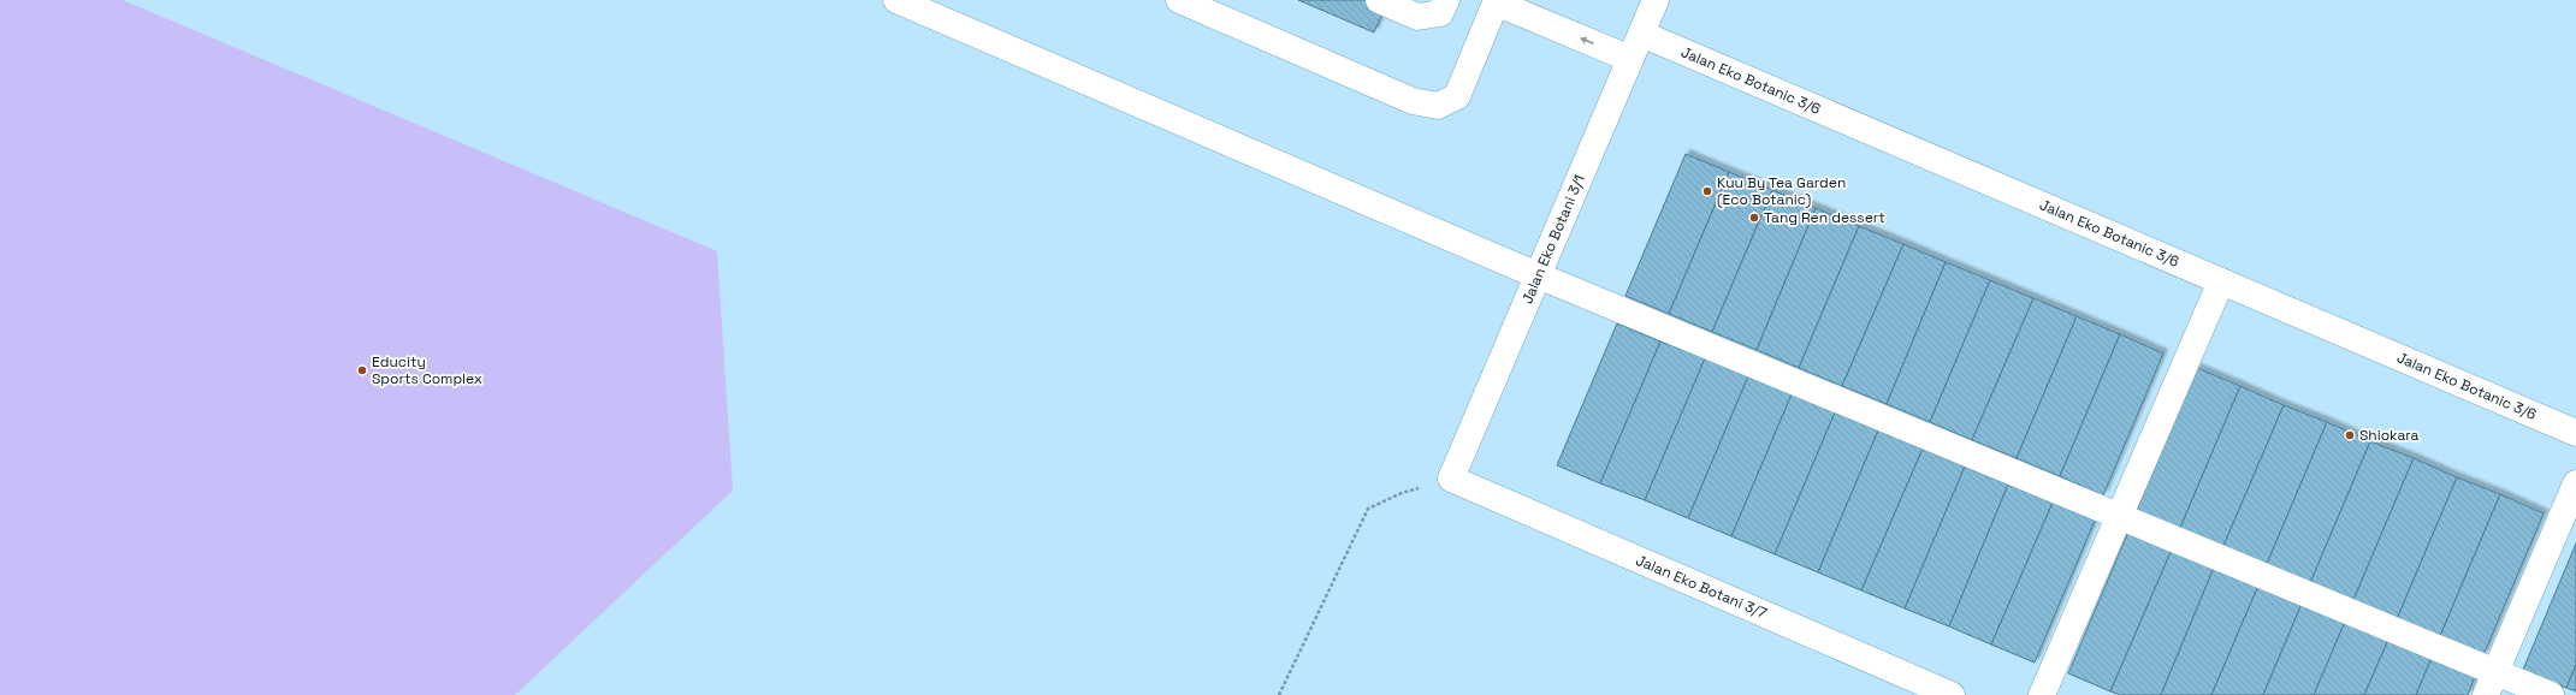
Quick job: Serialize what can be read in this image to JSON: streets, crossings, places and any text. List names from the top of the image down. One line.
{"streets":{"street":["Jalan Eko Botanic 3/6","Jalan Eko Botani 3/1","Jalan Eko Botani 3/7"]},"crossings":[["Jalan Eko Botanic 3/6","Jalan Eko Botani 3/1"],["Jalan Eko Botani 3/1","Jalan Eko Botani 3/7"]],"places":["Kuu By Tea Garden (Eco Botanic)","Tang Ren dessert","Educity Sports Complex","Shiokara"]}
